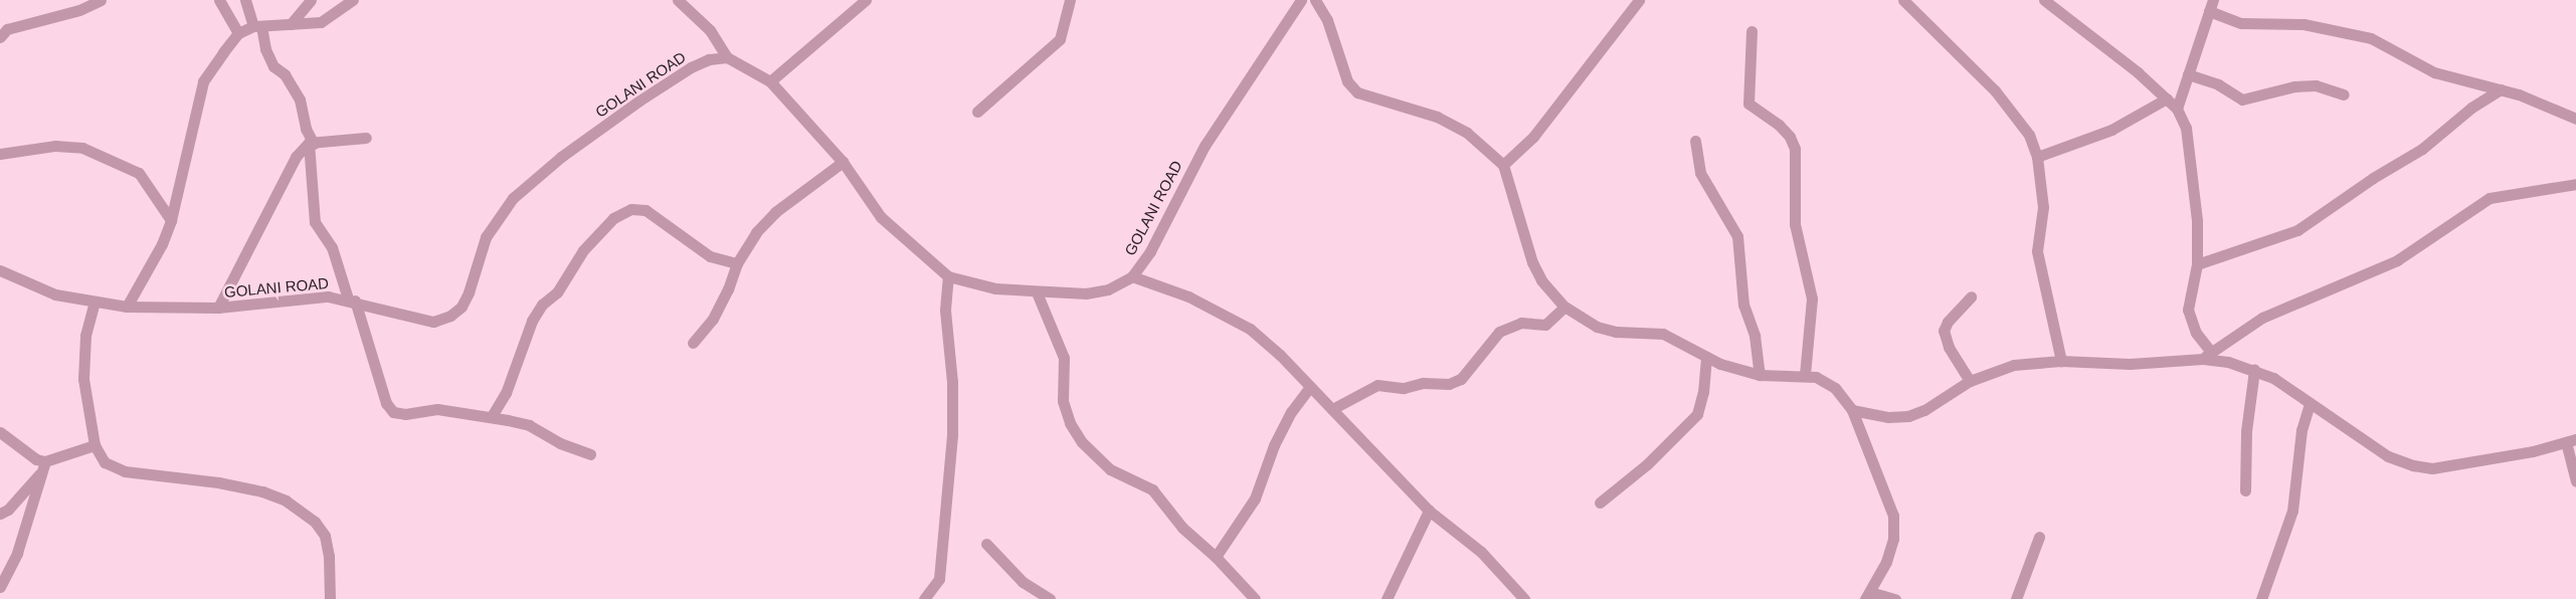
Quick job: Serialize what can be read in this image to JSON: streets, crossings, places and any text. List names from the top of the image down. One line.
{"streets":{"street":["GOLANI ROAD"]}}
